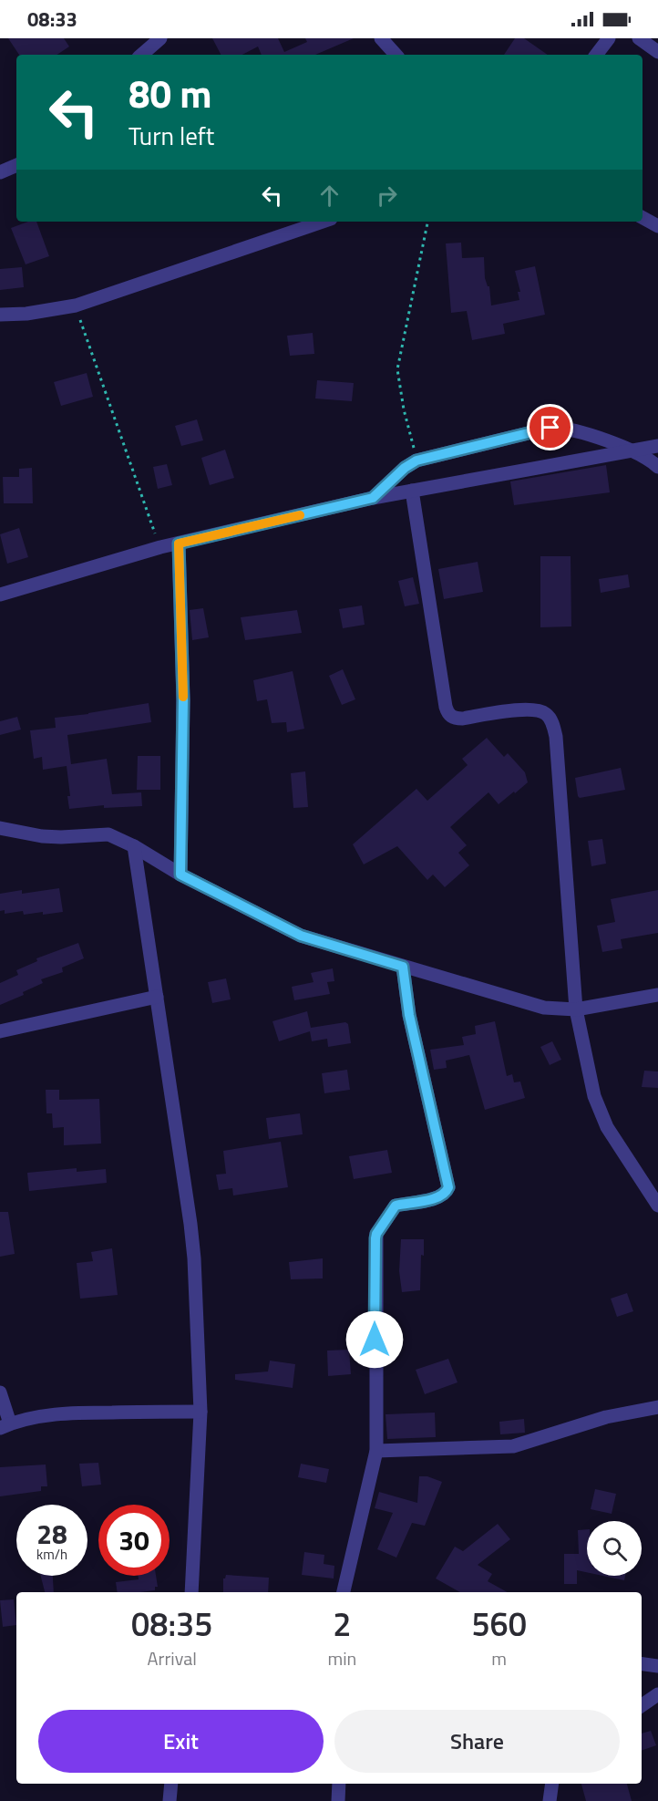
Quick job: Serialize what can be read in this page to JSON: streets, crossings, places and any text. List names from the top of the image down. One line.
{"page":{"status":"08:33","turn":["80 m","Turn left"],"speed":"28 km/h","limit":"30","eta":["08:35","Arrival","2","min","560","m"],"buttons":["Exit","Share"]}}
